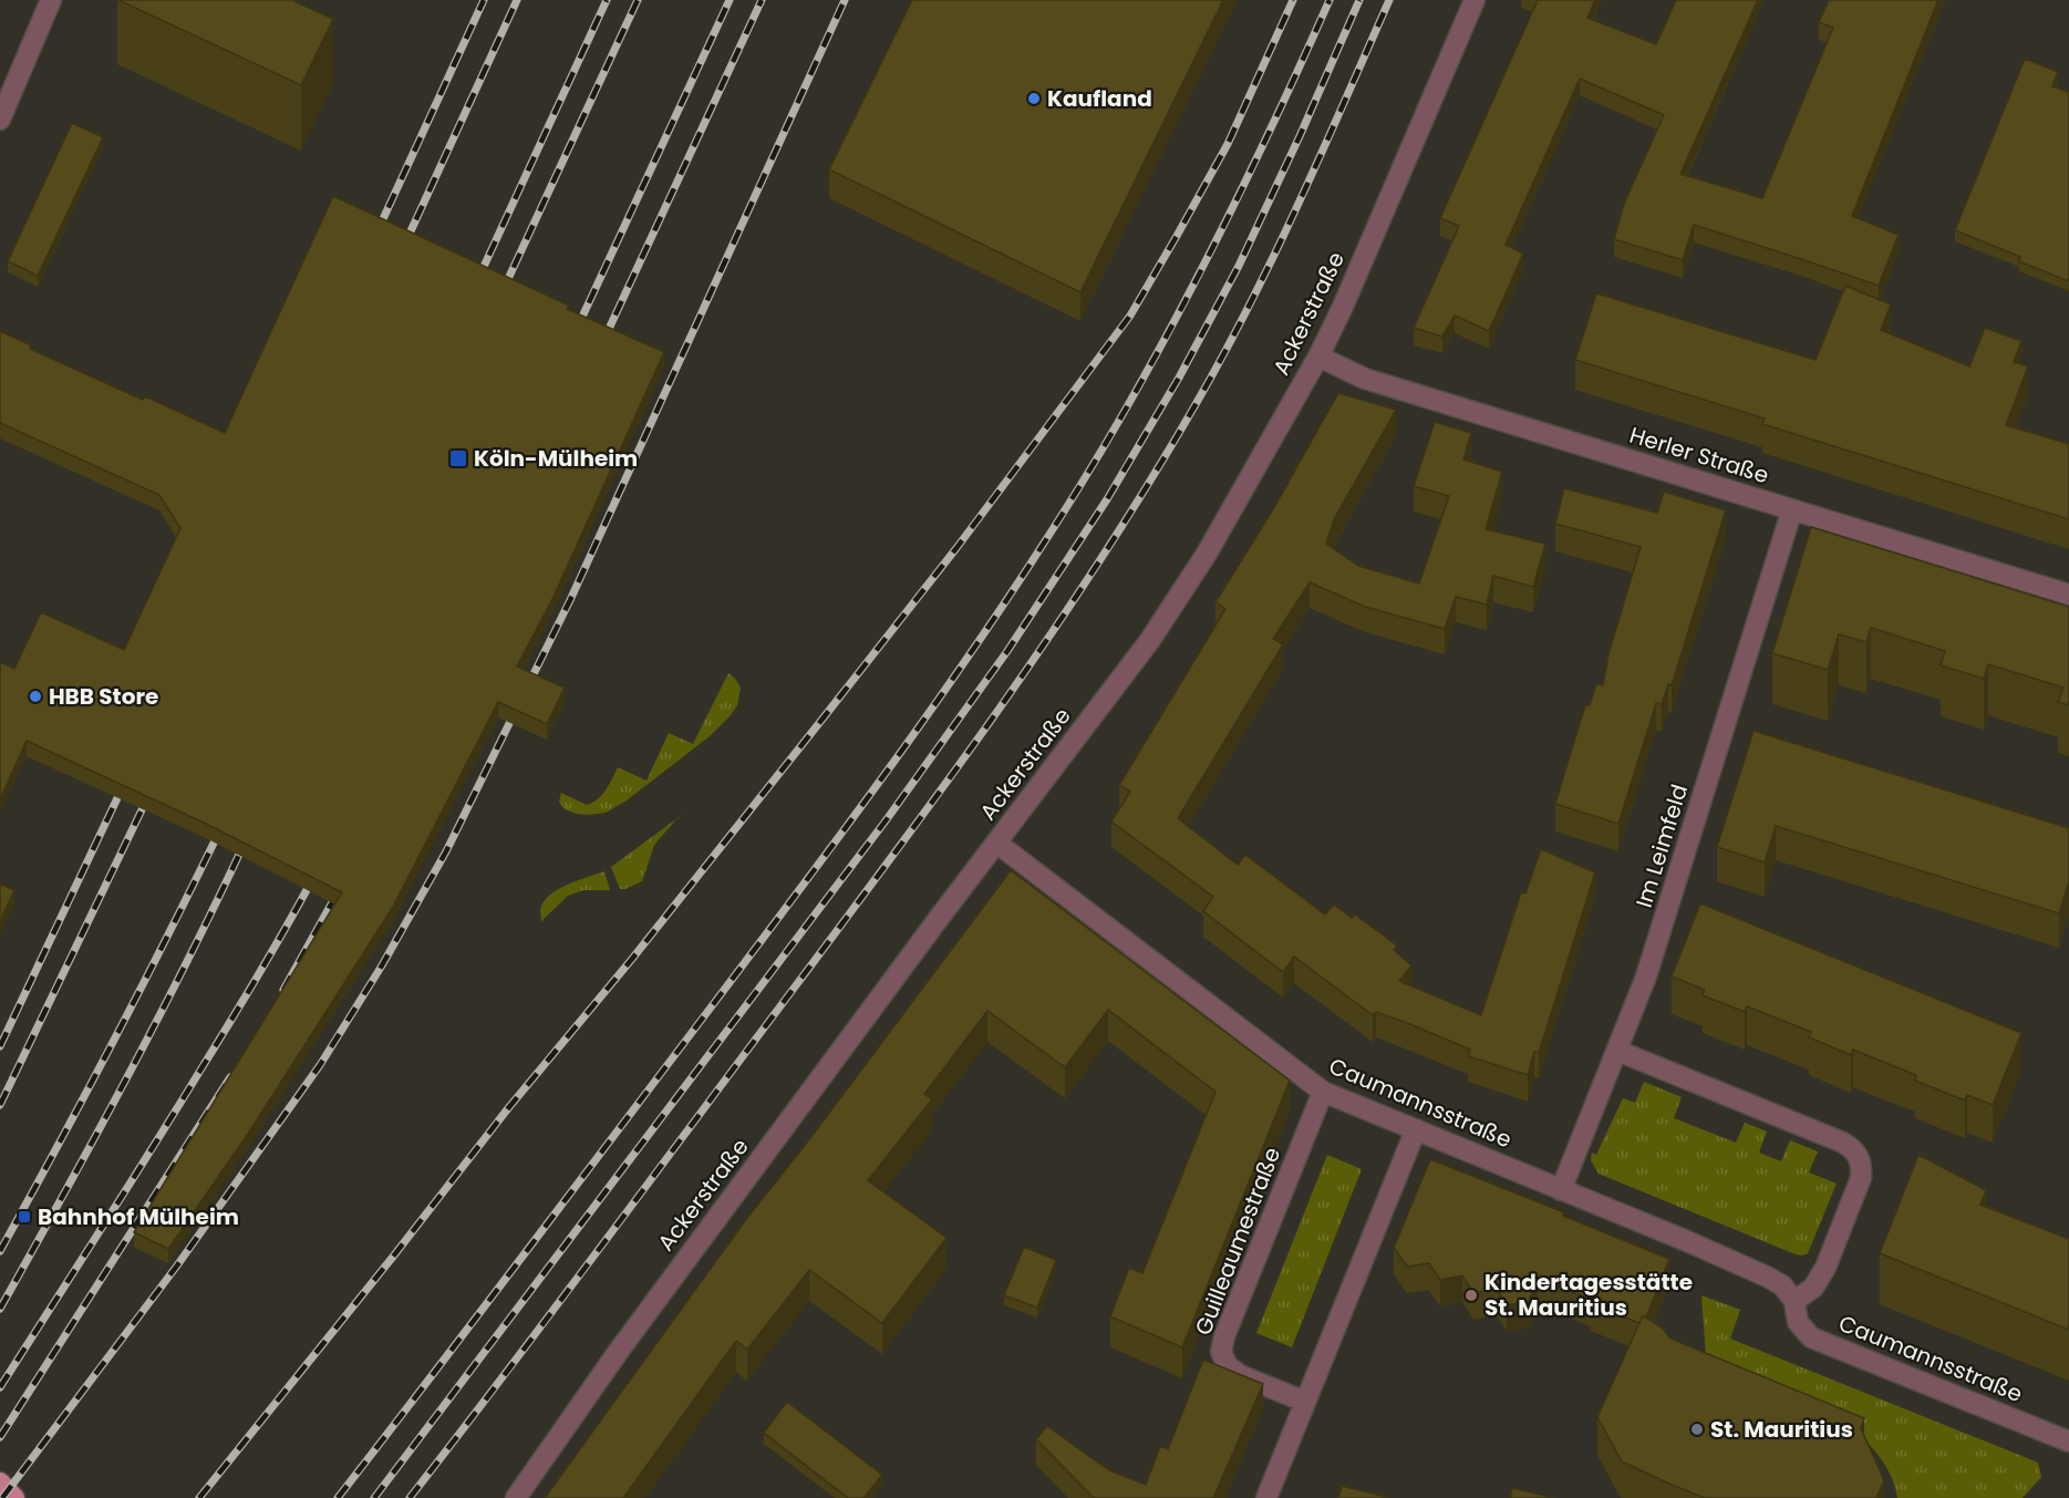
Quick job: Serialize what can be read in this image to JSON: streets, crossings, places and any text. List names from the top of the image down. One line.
{"streets":{"street":["Ackerstraße","Herler Straße","Im Leimfeld","Caumannsstraße","Guilleaumestraße"]},"crossings":[["Ackerstraße","Herler Straße"],["Ackerstraße","Caumannsstraße"],["Herler Straße","Im Leimfeld"],["Im Leimfeld","Caumannsstraße"],["Caumannsstraße","Guilleaumestraße"]],"places":{"other":["Kaufland","HBB Store","Kindertagesstätte St. Mauritius","St. Mauritius"],"transit":["Köln-Mülheim","Bahnhof Mülheim"]}}
